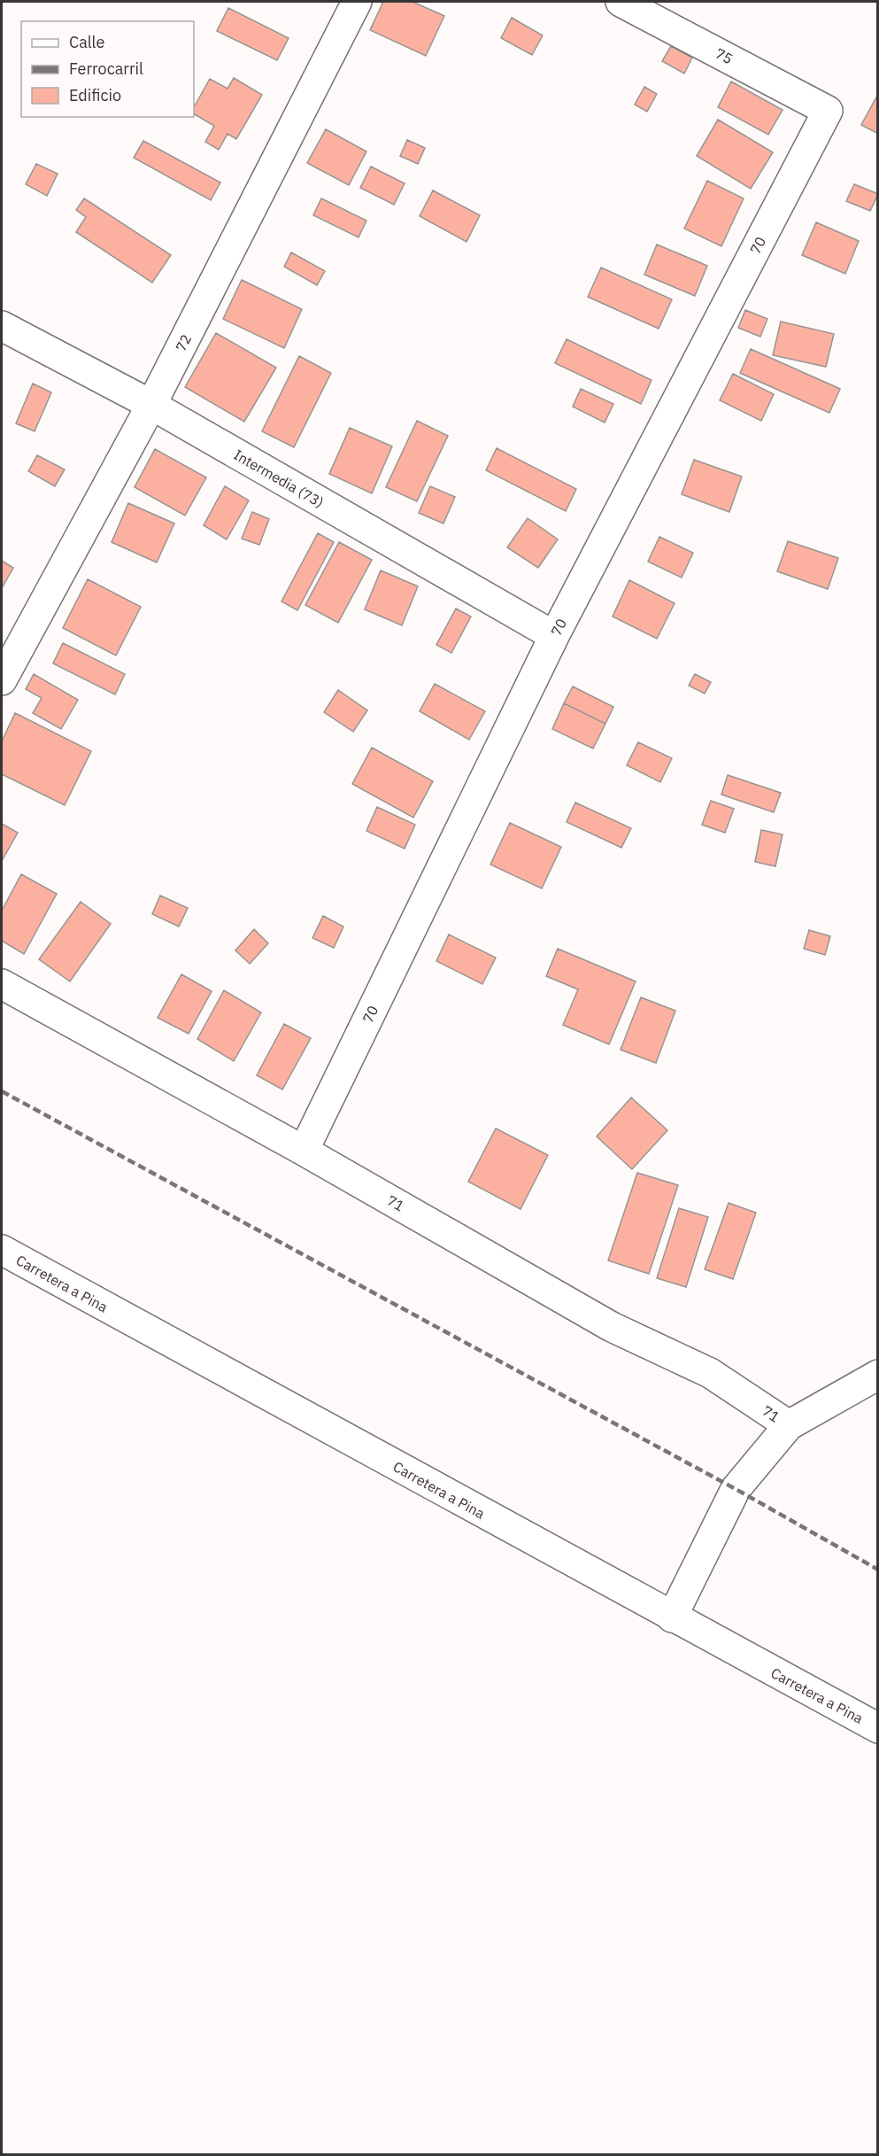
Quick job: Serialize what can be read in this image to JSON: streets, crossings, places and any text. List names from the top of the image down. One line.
{"streets":{"street":["75","70","72","Intermedia (73)","71","Carretera a Pina"]},"crossings":[["75","70"],["70","Intermedia (73)"],["70","71"],["72","Intermedia (73)"]],"legend":["Calle","Ferrocarril","Edificio"]}
